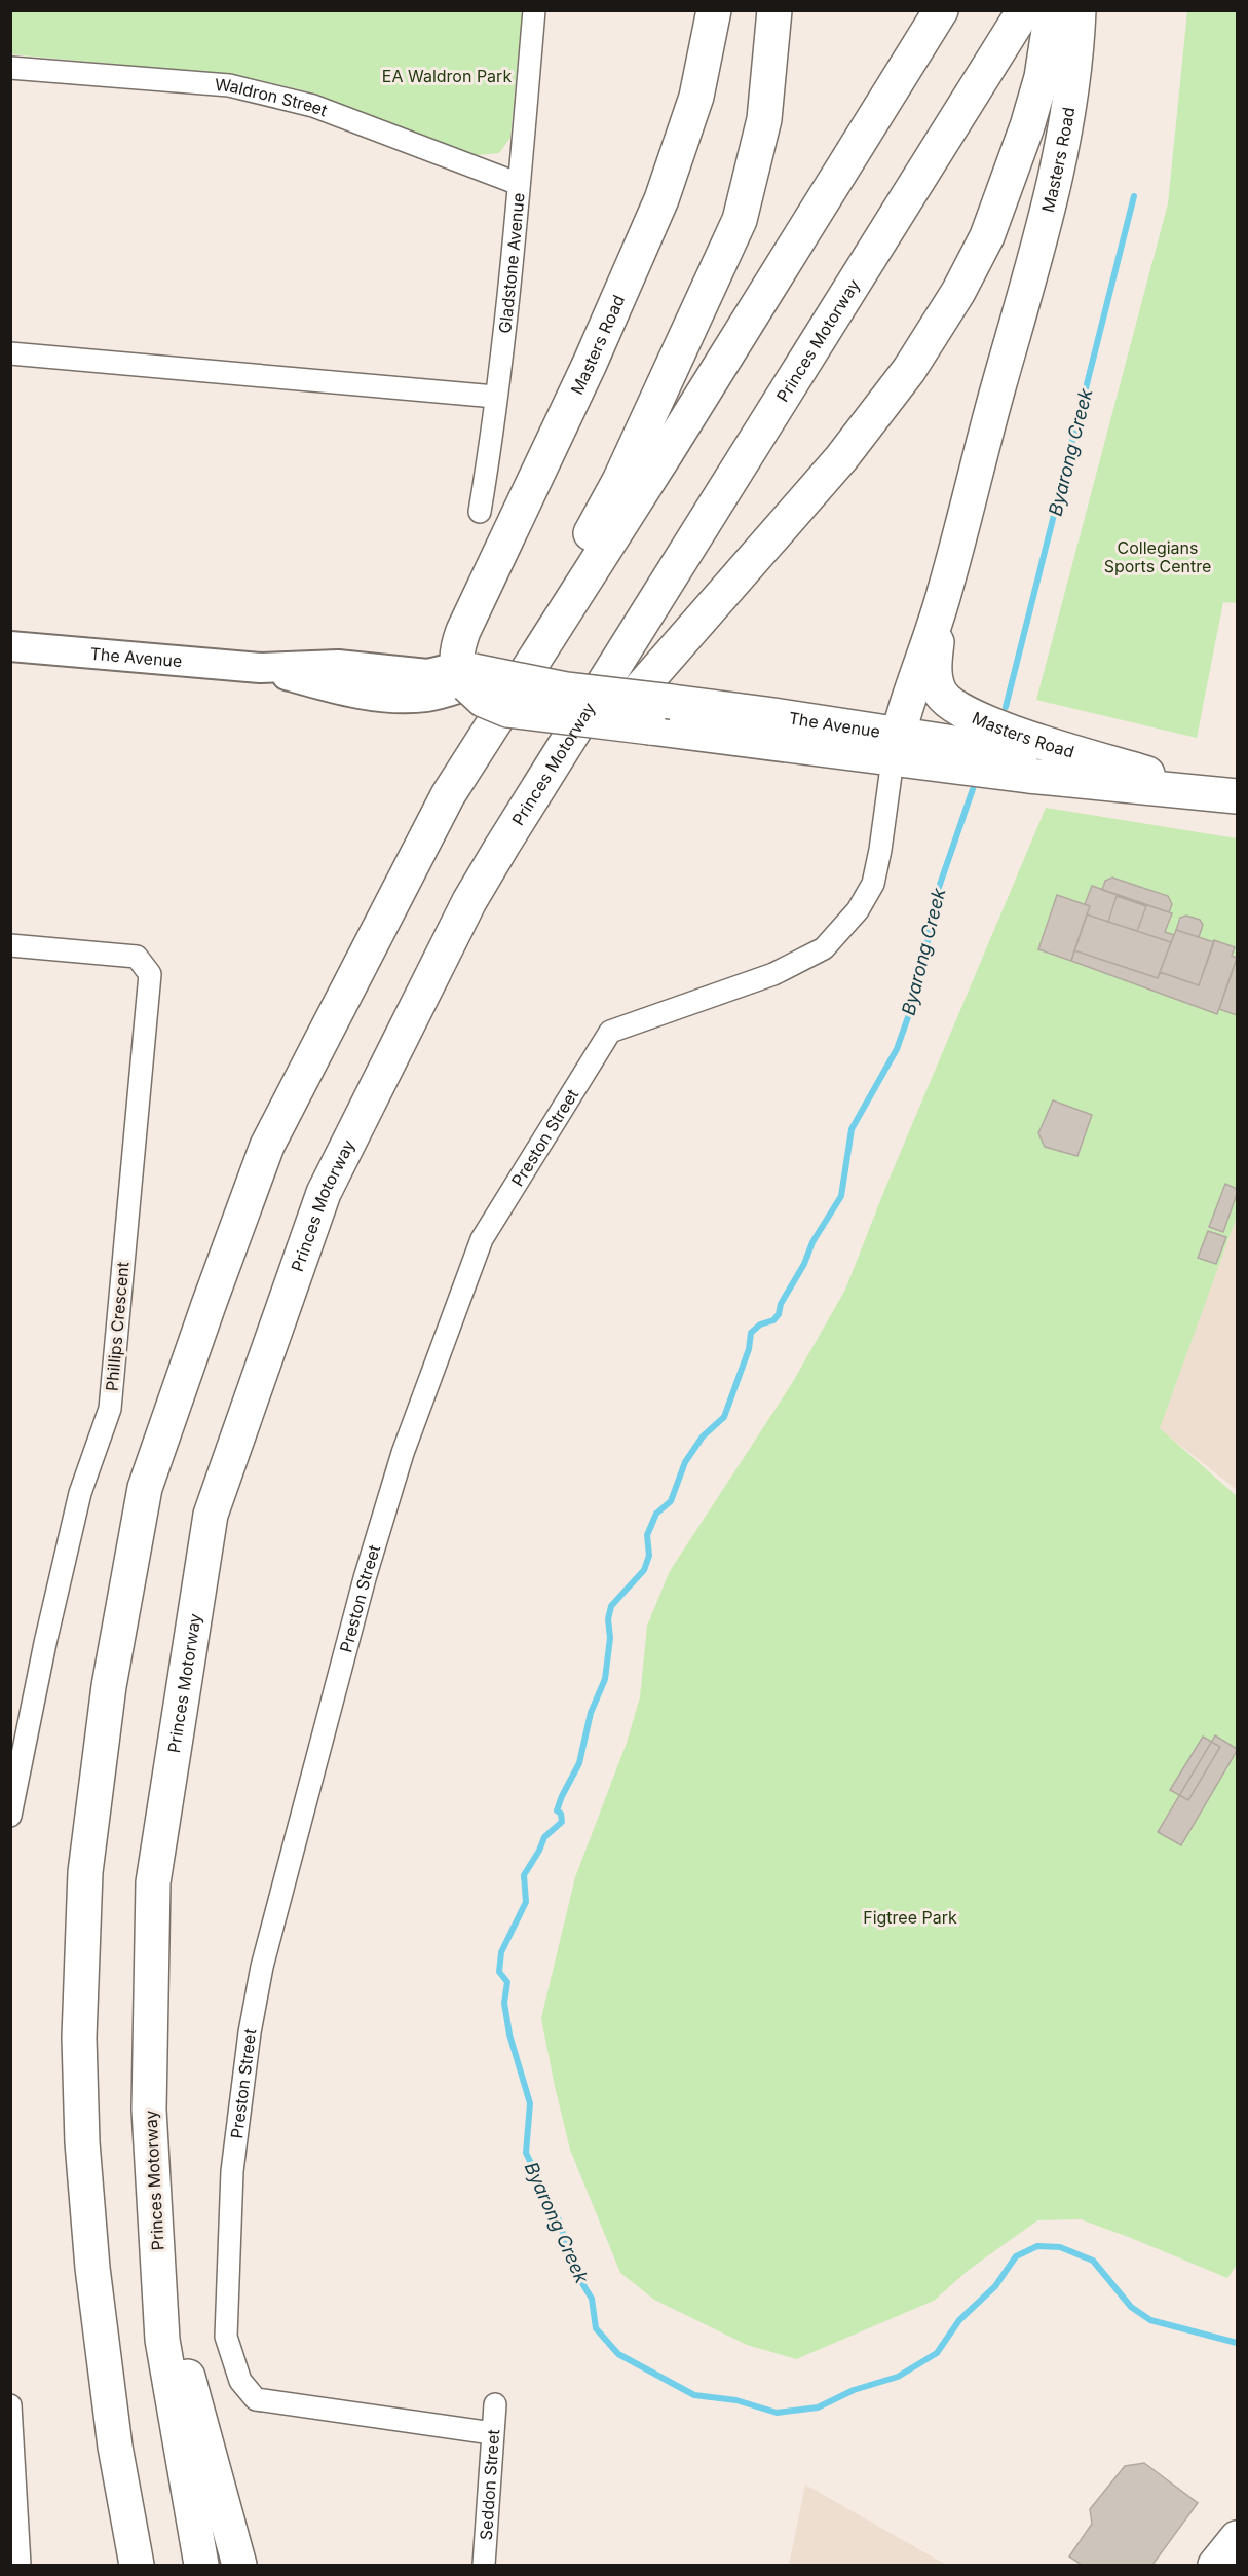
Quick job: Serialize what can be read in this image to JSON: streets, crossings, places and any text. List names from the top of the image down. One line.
{"streets":{"main road":["Masters Road","Princes Motorway","The Avenue"],"street":["Waldron Street","Gladstone Avenue","Preston Street","Phillips Crescent","Seddon Street"]},"crossings":[["Waldron Street","Gladstone Avenue"],["Masters Road","Princes Motorway"],["Masters Road","The Avenue"],["Masters Road","Preston Street"],["The Avenue","Preston Street"],["Preston Street","Seddon Street"]],"water":["Byarong Creek"],"parks":["EA Waldron Park","Collegians Sports Centre","Figtree Park"]}
